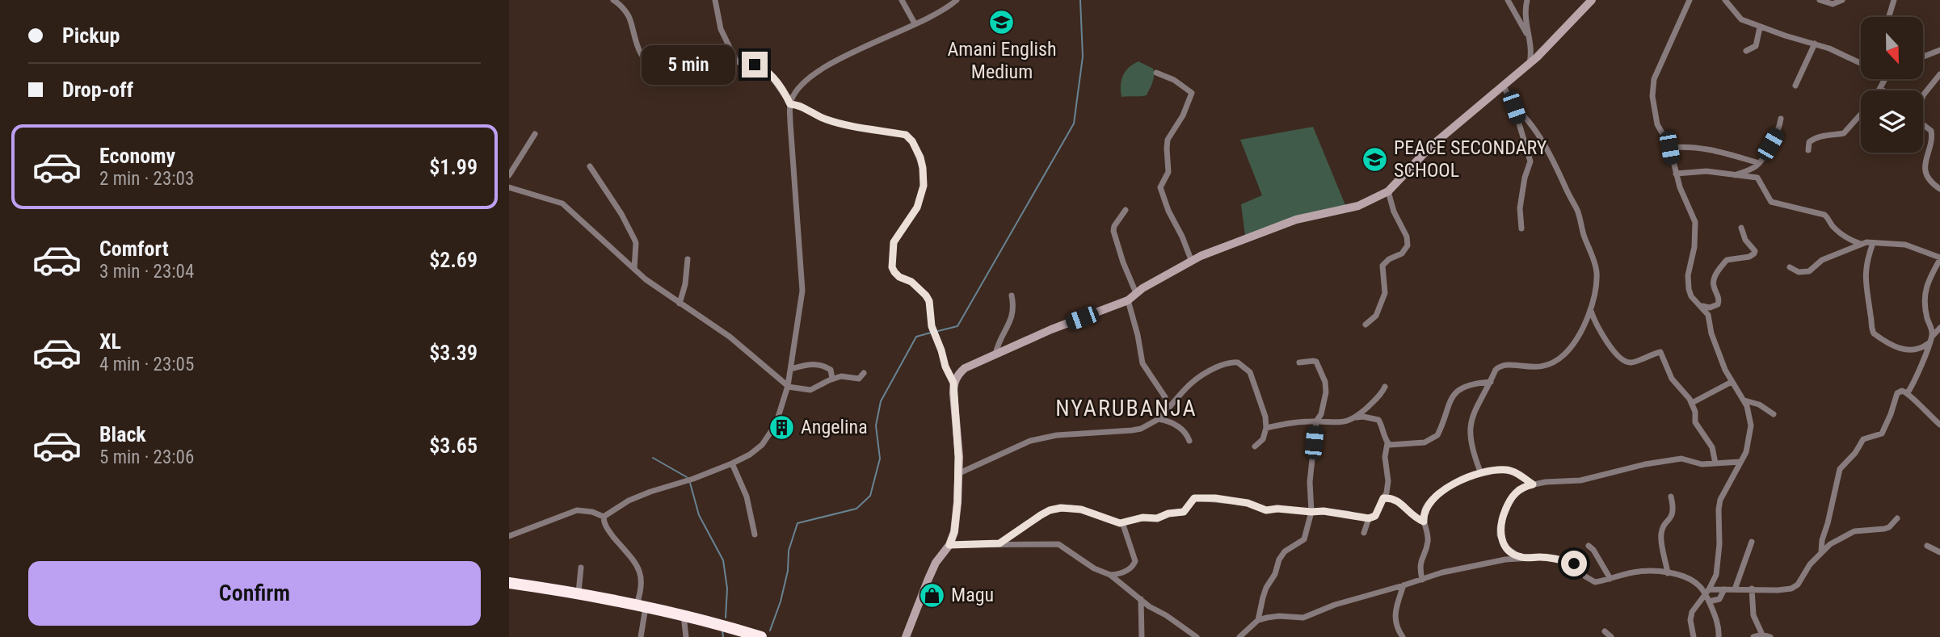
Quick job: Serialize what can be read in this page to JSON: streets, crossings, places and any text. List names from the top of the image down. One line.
{"districts":["NYARUBANJA"],"places":{"school or university":["Amani English Medium","PEACE SECONDARY SCHOOL"],"building":["Angelina"],"shop":["Magu"]},"north":"bottom","page":{"banner":["Pickup","Drop-off"],"bubble":"5 min","list":[{"name":"Economy","note":"2 min · 23:03","value":"$1.99"},{"name":"Comfort","note":"3 min · 23:04","value":"$2.69"},{"name":"XL","note":"4 min · 23:05","value":"$3.39"},{"name":"Black","note":"5 min · 23:06","value":"$3.65"}],"buttons":"Confirm"}}
